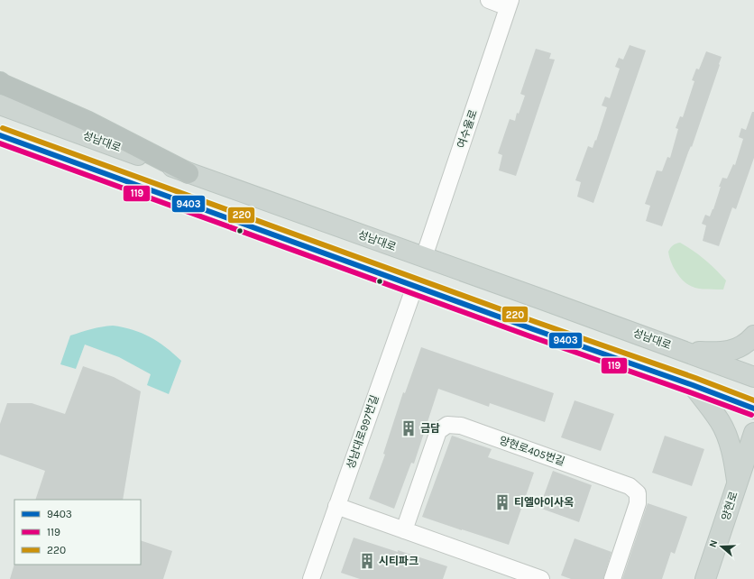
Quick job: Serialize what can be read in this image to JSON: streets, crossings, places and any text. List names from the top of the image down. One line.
{"streets":{"main road":["성남대로","양현로"],"street":["여수울로","성남대로997번길","양현로405번길"]},"crossings":[["여수울로","성남대로"]],"places":{"building":["금담","티엘아이사옥","시티파크"]},"lines":["transit line 220","transit line 9403","transit line 119"],"legend":["9403","119","220"],"north":"left"}
